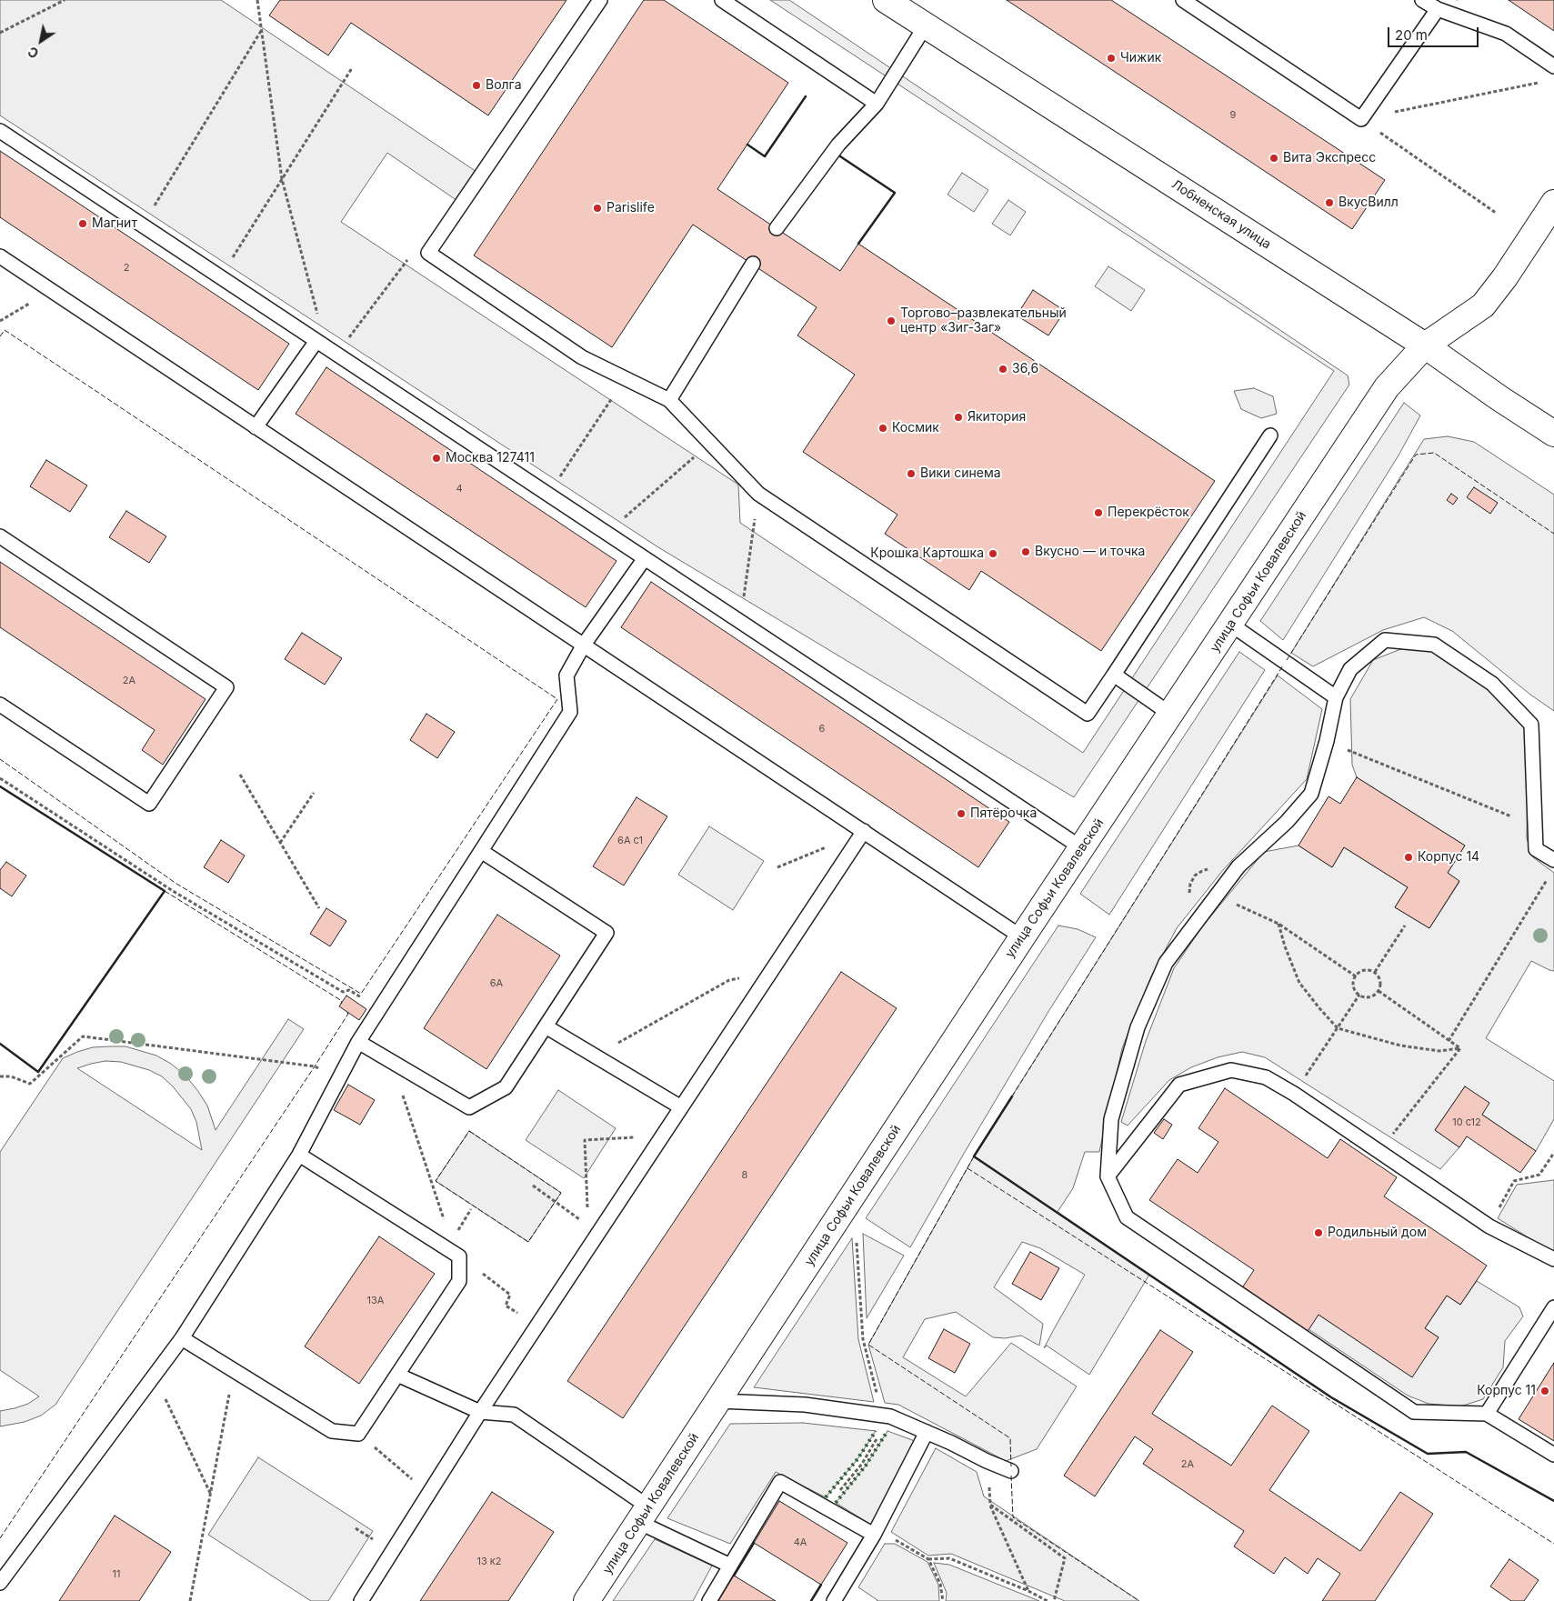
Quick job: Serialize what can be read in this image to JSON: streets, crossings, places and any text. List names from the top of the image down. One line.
{"streets":{"street":["Лобненская улица","улица Софьи Ковалевской"]},"crossings":[["Лобненская улица","улица Софьи Ковалевской"]],"places":["Чижик","Волга","Вита Экспресс","ВкусВилл","Parislife","Магнит","Торгово–развлекательный центр «Зиг-Заг»","36,6","Якитория","Космик","Москва 127411","Вики синема","Перекрёсток","Вкусно — и точка","Крошка Картошка","Пятёрочка","Корпус 14","Родильный дом","Корпус 11"],"house_numbers":["9","2","4","2А","6","6А с1","6А","10 с12","8","13А","2А","4А","13 к2","11"],"scale_bar":"20 m","north":"bottom left"}
